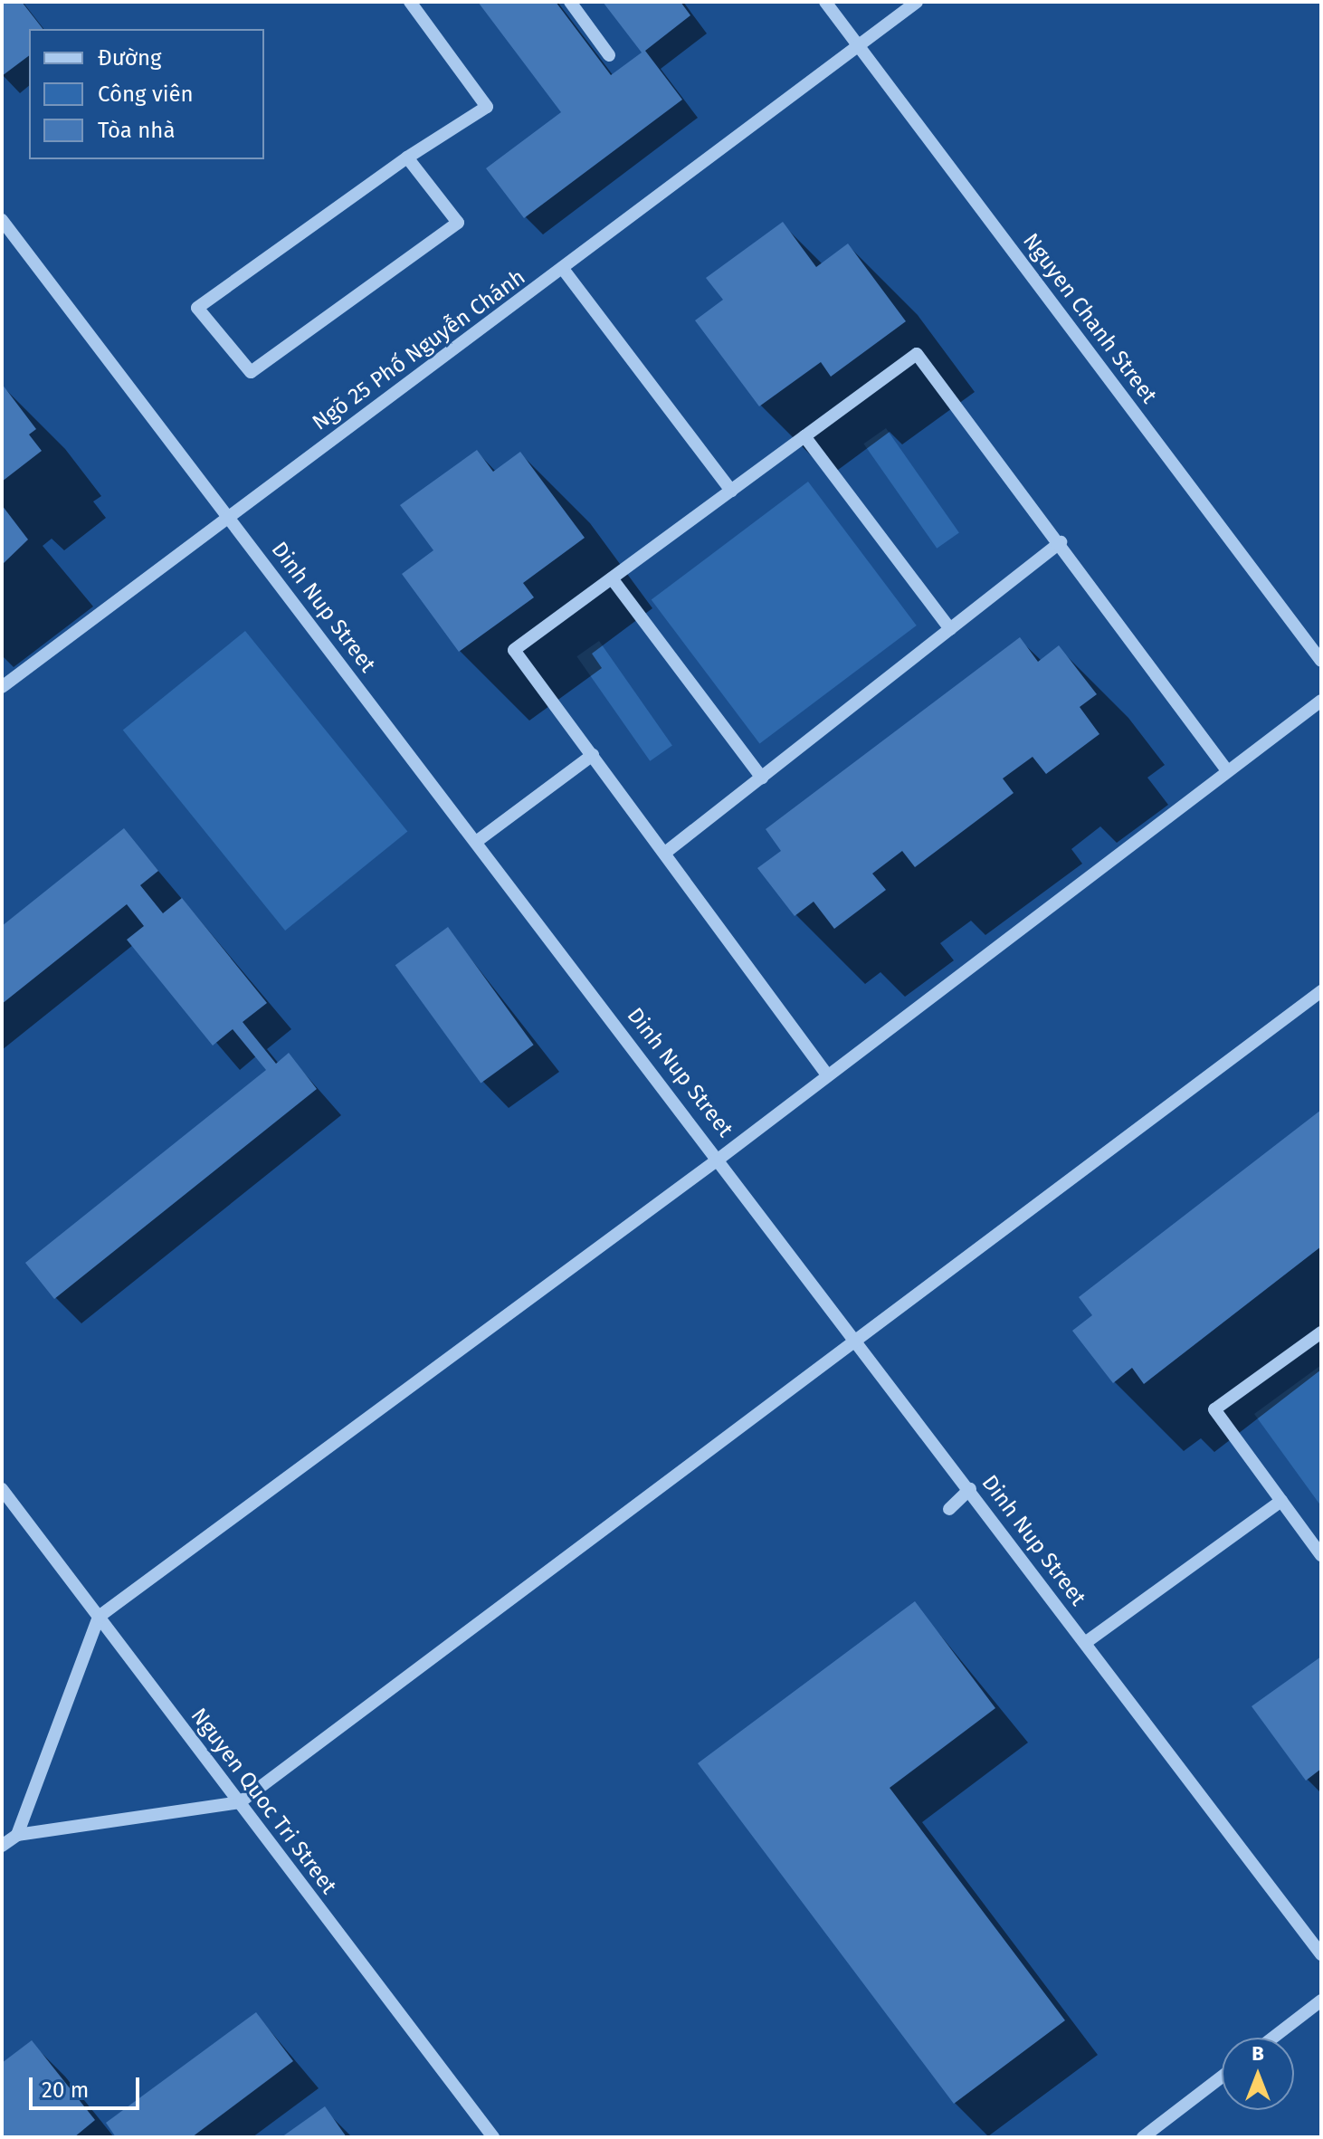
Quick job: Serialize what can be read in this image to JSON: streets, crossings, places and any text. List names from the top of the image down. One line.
{"streets":{"street":["Nguyen Chanh Street","Ngõ 25 Phố Nguyễn Chánh","Dinh Nup Street","Nguyen Quoc Tri Street"]},"crossings":[["Nguyen Chanh Street","Ngõ 25 Phố Nguyễn Chánh"],["Ngõ 25 Phố Nguyễn Chánh","Dinh Nup Street"]],"legend":["Đường","Công viên","Tòa nhà"],"scale_bar":"20 m","north":"top"}
